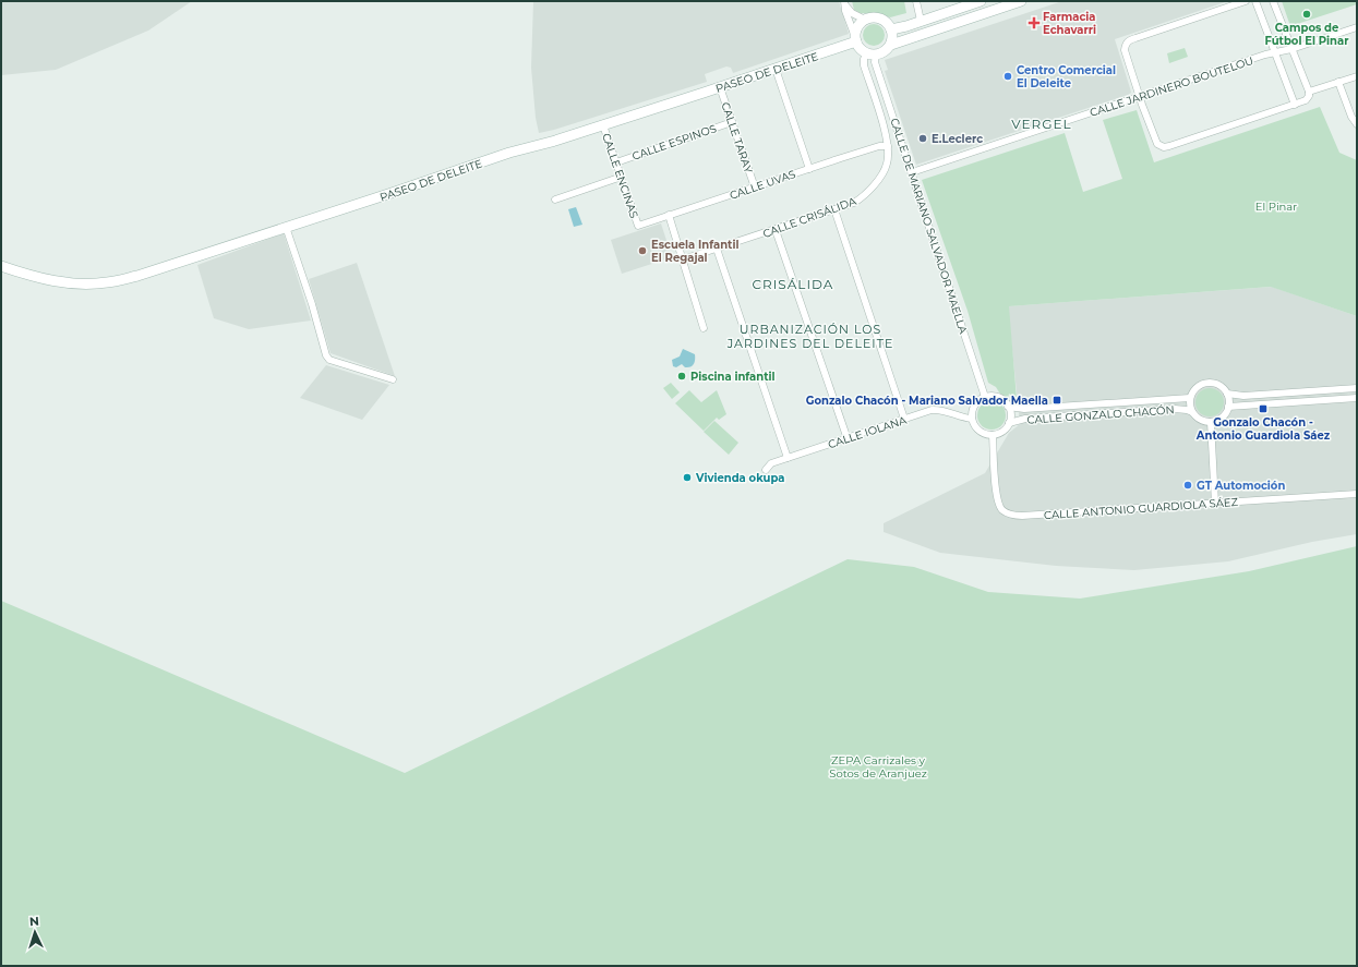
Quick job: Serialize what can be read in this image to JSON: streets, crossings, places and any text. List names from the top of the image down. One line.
{"streets":{"main road":["PASEO DE DELEITE"],"street":["CALLE JARDINERO BOUTELOU","CALLE TARAY","CALLE ESPINOS","CALLE ENCINAS","CALLE UVAS","CALLE CRISÁLIDA","CALLE DE MARIANO SALVADOR MAELLA","CALLE GONZALO CHACÓN","CALLE IOLANA","CALLE ANTONIO GUARDIOLA SÁEZ"]},"crossings":[["PASEO DE DELEITE","CALLE TARAY"],["PASEO DE DELEITE","CALLE ENCINAS"],["PASEO DE DELEITE","CALLE CRISÁLIDA"],["PASEO DE DELEITE","CALLE DE MARIANO SALVADOR MAELLA"],["CALLE JARDINERO BOUTELOU","CALLE DE MARIANO SALVADOR MAELLA"],["CALLE TARAY","CALLE ESPINOS"],["CALLE TARAY","CALLE UVAS"],["CALLE ESPINOS","CALLE ENCINAS"],["CALLE ENCINAS","CALLE UVAS"],["CALLE UVAS","CALLE CRISÁLIDA"],["CALLE CRISÁLIDA","CALLE DE MARIANO SALVADOR MAELLA"],["CALLE DE MARIANO SALVADOR MAELLA","CALLE GONZALO CHACÓN"],["CALLE DE MARIANO SALVADOR MAELLA","CALLE IOLANA"],["CALLE DE MARIANO SALVADOR MAELLA","CALLE ANTONIO GUARDIOLA SÁEZ"],["CALLE GONZALO CHACÓN","CALLE IOLANA"],["CALLE GONZALO CHACÓN","CALLE ANTONIO GUARDIOLA SÁEZ"],["CALLE IOLANA","CALLE ANTONIO GUARDIOLA SÁEZ"]],"districts":["VERGEL","CRISÁLIDA","URBANIZACIÓN LOS JARDINES DEL DELEITE"],"parks":["El Pinar","ZEPA Carrizales y Sotos de Aranjuez"],"places":{"other":["Campos de Fútbol El Pinar","Centro Comercial El Deleite","E.Leclerc","Escuela Infantil El Regajal","Piscina infantil","Vivienda okupa","GT Automoción"],"health":["Farmacia Echavarri"],"transit":["Gonzalo Chacón - Mariano Salvador Maella","Gonzalo Chacón - Antonio Guardiola Sáez"]},"north":"top"}
